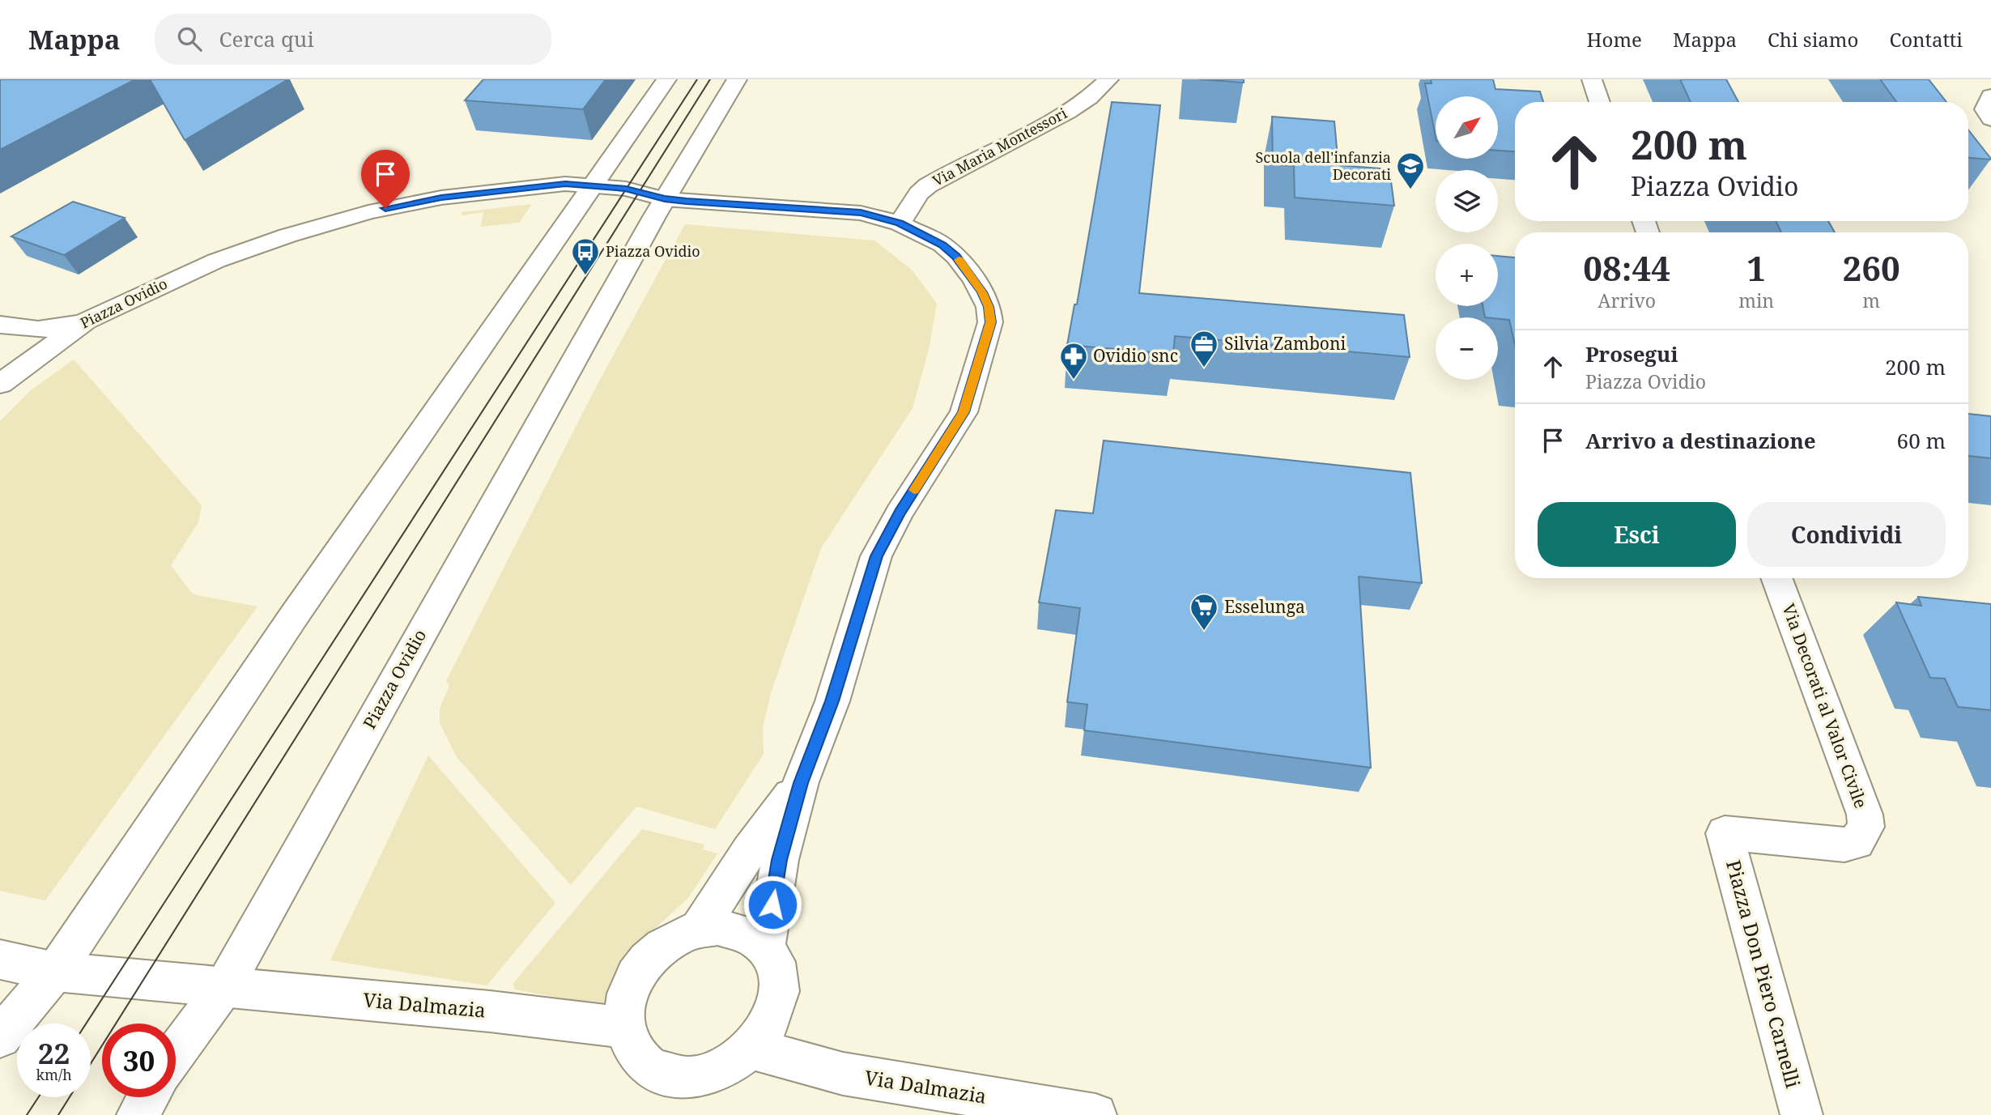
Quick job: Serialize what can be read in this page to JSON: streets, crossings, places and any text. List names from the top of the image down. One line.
{"streets":{"street":["Via Maria Montessori","Piazza Ovidio","Via Decorati al Valor Civile","Piazza Don Piero Carnelli","Via Dalmazia"]},"crossings":[["Piazza Ovidio","Via Dalmazia"],["Via Decorati al Valor Civile","Piazza Don Piero Carnelli"]],"places":{"school or university":["Scuola dell'infanzia Decorati"],"bus stop":["Piazza Ovidio"],"office":["Silvia Zamboni"],"pharmacy":["Ovidio snc"],"supermarket":["Esselunga"]},"north":"top right","page":{"header":"Mappa","search":"Cerca qui","nav":["Home","Mappa","Chi siamo","Contatti"],"map_buttons":["+","−"],"turn":["200 m","Piazza Ovidio"],"eta":["08:44","Arrivo","1","min","260","m"],"list":[{"name":"Prosegui","note":"Piazza Ovidio","value":"200 m"},{"name":"Arrivo a destinazione","value":"60 m"}],"buttons":["Esci","Condividi"],"speed":"22 km/h","limit":"30"}}
